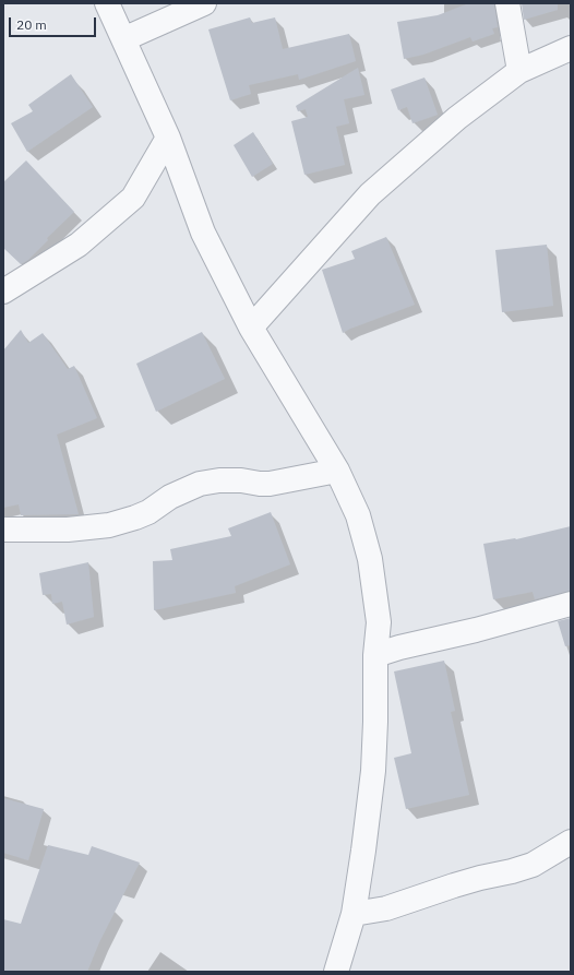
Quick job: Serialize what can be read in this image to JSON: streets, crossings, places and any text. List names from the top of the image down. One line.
{"scale_bar":"20 m"}
